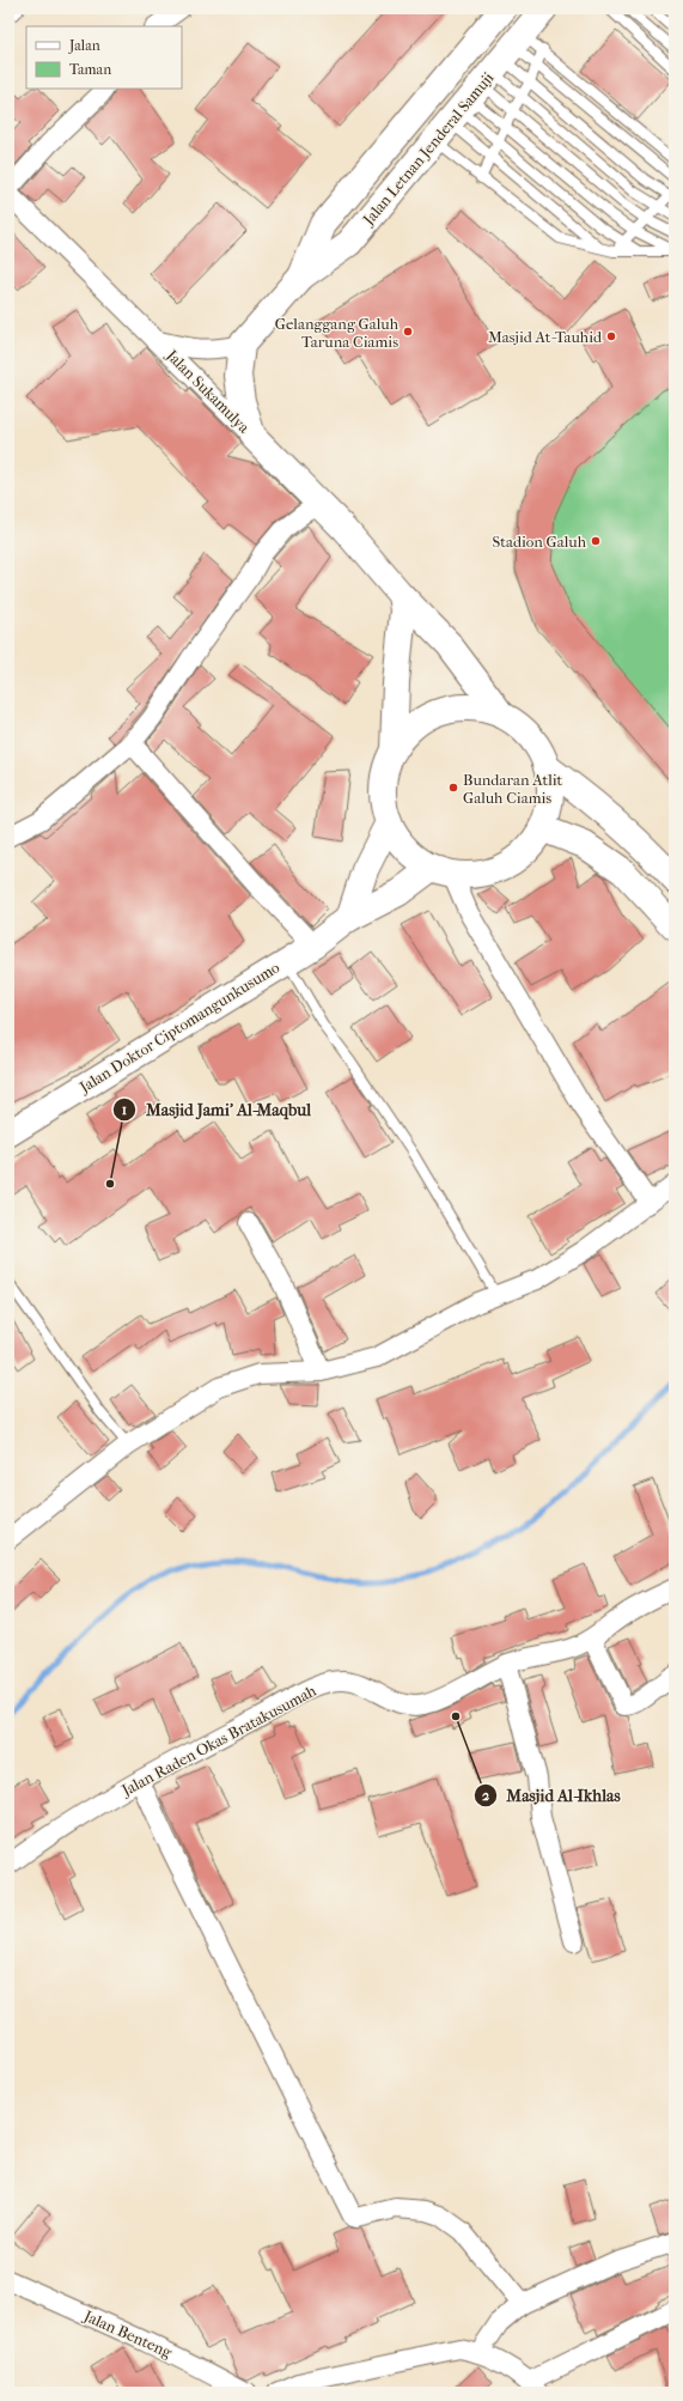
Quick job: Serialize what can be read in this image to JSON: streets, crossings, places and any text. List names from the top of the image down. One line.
{"streets":{"main road":["Jalan Letnan Jenderal Samuji","Jalan Sukamulya","Jalan Doktor Ciptomangunkusumo"],"street":["Jalan Raden Okas Bratakusumah","Jalan Benteng"]},"crossings":[["Jalan Sukamulya","Jalan Doktor Ciptomangunkusumo"]],"places":["Gelanggang Galuh Taruna Ciamis","Masjid At-Tauhid","Stadion Galuh","Bundaran Atlit Galuh Ciamis","Masjid Jami' Al-Maqbul","Masjid Al-Ikhlas"],"legend":["Jalan","Taman"]}
